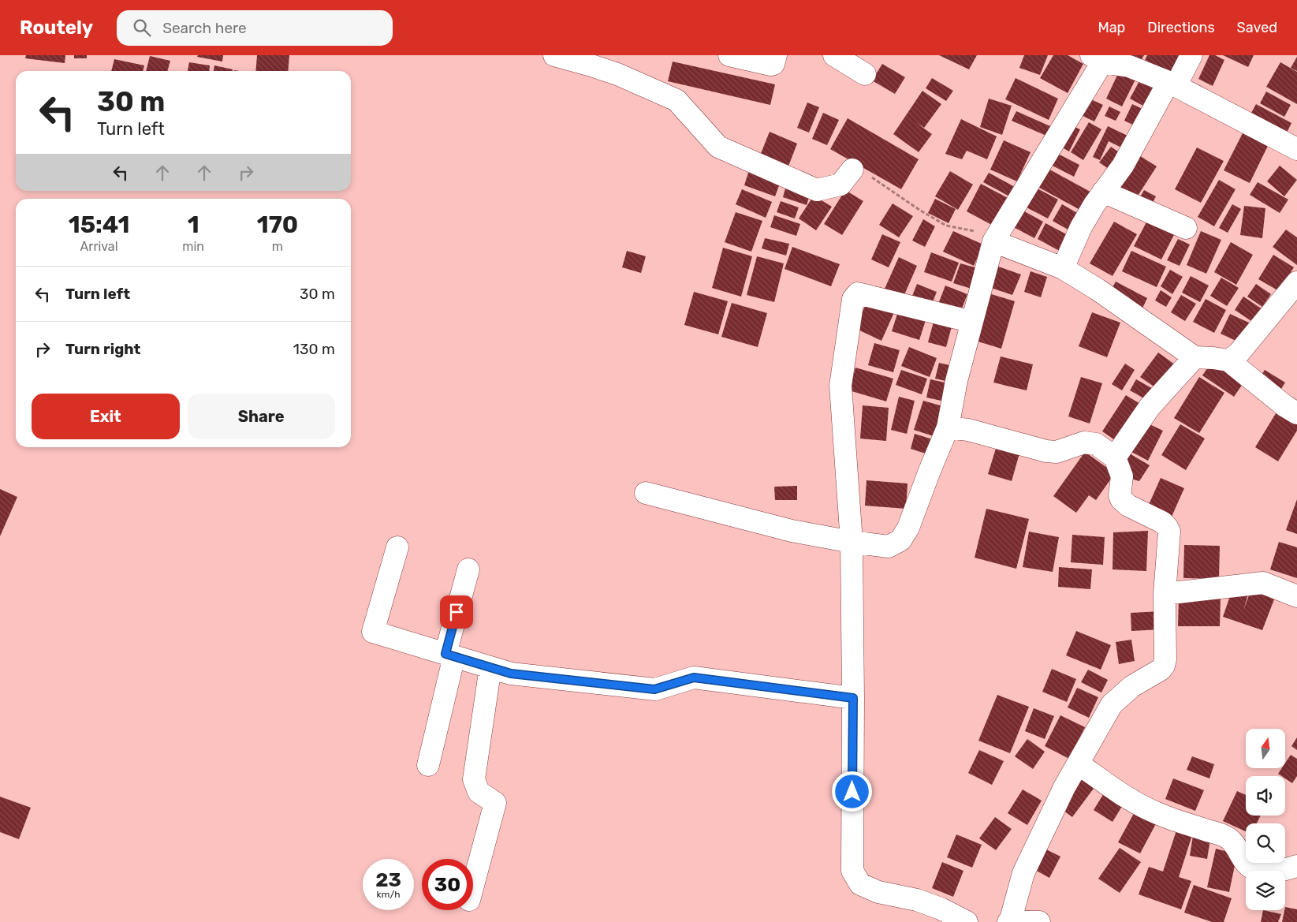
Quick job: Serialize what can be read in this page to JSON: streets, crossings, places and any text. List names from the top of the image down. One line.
{"north":"top","page":{"header":"Routely","search":"Search here","nav":["Map","Directions","Saved"],"turn":["30 m","Turn left"],"eta":["15:41","Arrival","1","min","170","m"],"list":[{"name":"Turn left","value":"30 m"},{"name":"Turn right","value":"130 m"}],"buttons":["Exit","Share"],"speed":"23 km/h","limit":"30"}}
